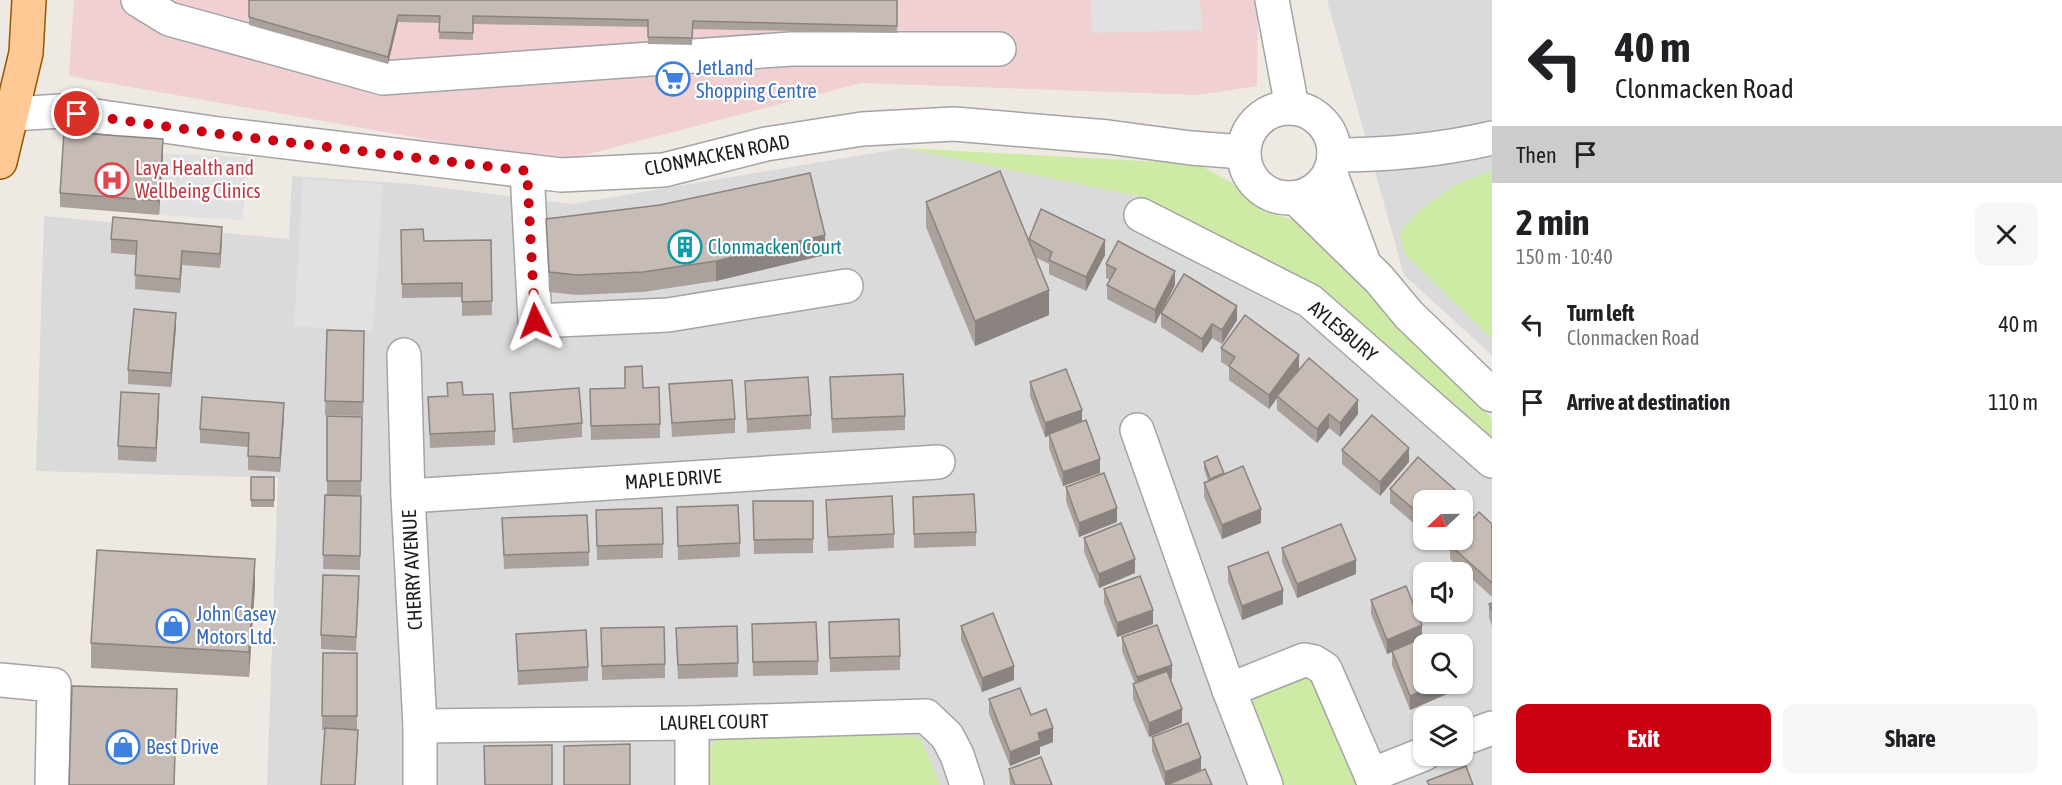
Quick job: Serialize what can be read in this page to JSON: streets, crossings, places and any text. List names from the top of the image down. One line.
{"streets":{"street":["CLONMACKEN ROAD","AYLESBURY","MAPLE DRIVE","CHERRY AVENUE","LAUREL COURT"]},"crossings":[["MAPLE DRIVE","CHERRY AVENUE"],["CHERRY AVENUE","LAUREL COURT"]],"places":{"supermarket":["JetLand Shopping Centre"],"hospital":["Laya Health and Wellbeing Clinics"],"building":["Clonmacken Court"],"shop":["John Casey Motors Ltd.","Best Drive"]},"north":"left","page":{"turn":["40 m","Clonmacken Road"],"then":"Then","heading":["2 min","150 m · 10:40"],"list":[{"name":"Turn left","note":"Clonmacken Road","value":"40 m"},{"name":"Arrive at destination","value":"110 m"}],"buttons":["Exit","Share"]}}
